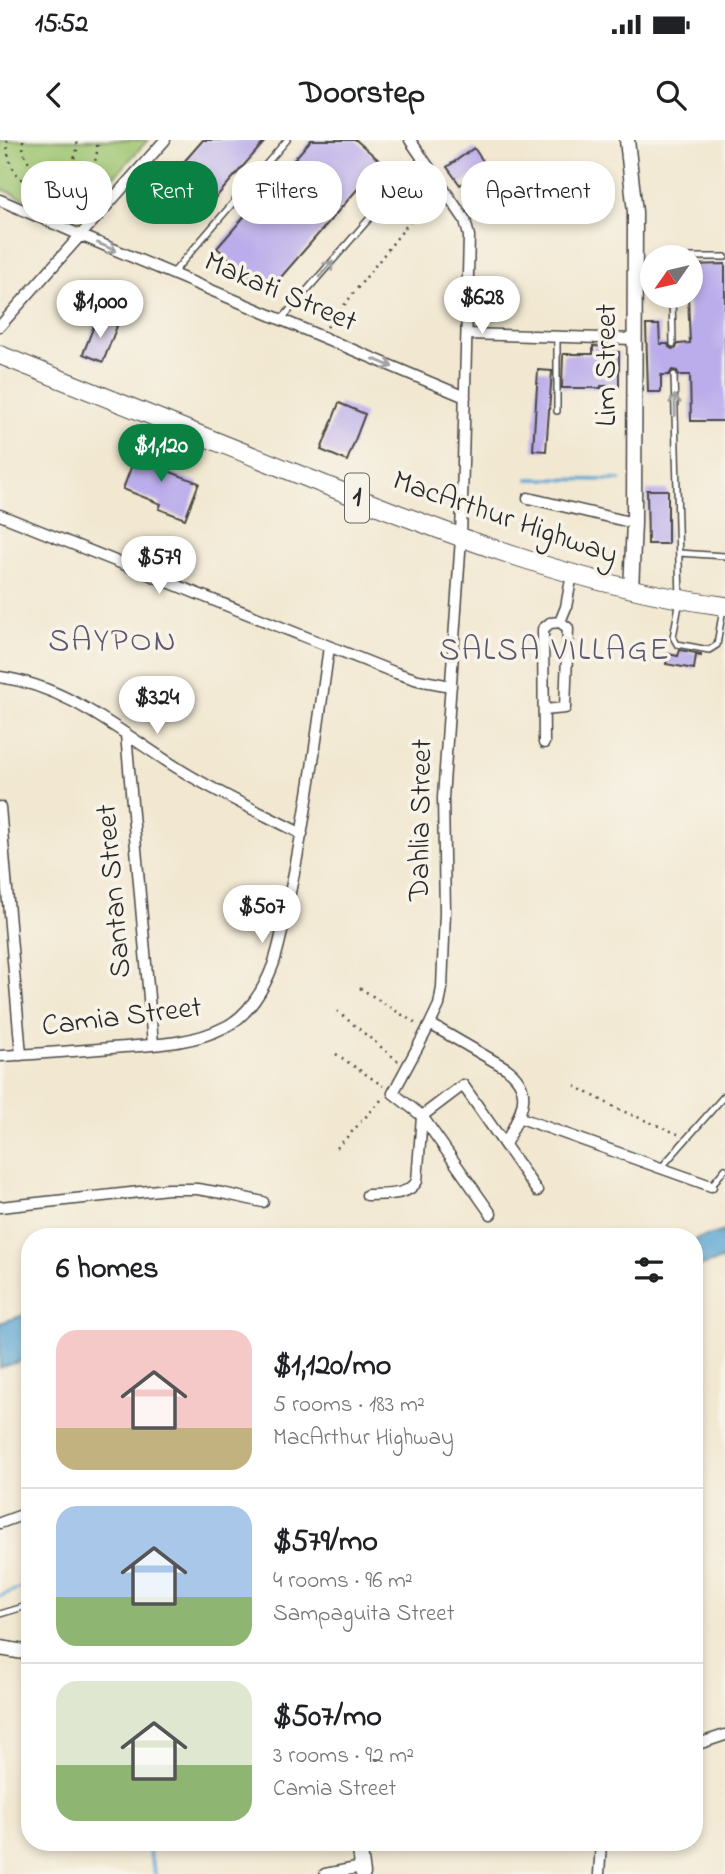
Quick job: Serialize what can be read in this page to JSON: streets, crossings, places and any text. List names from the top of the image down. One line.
{"streets":{"highway":["1","MacArthur Highway"],"street":["Makati Street","Lim Street","Dahlia Street","Santan Street","Camia Street"]},"crossings":[["Makati Street","Dahlia Street"],["Lim Street","MacArthur Highway"],["MacArthur Highway","Dahlia Street"],["Santan Street","Camia Street"]],"one_way":["Makati Street"],"districts":["SAYPON","SALSA VILLAGE"],"north":"bottom left","page":{"status":"15:52","header":"Doorstep","chip":["Buy","Rent","Filters","New","Apartment"],"price":["$628","$1,000","$1,120","$579","$324","$507"],"heading":"6 homes","list":[{"name":"$1,120/mo","note":"5 rooms · 183 m² · MacArthur Highway"},{"name":"$579/mo","note":"4 rooms · 96 m² · Sampaguita Street"},{"name":"$507/mo","note":"3 rooms · 92 m² · Camia Street"}]}}
